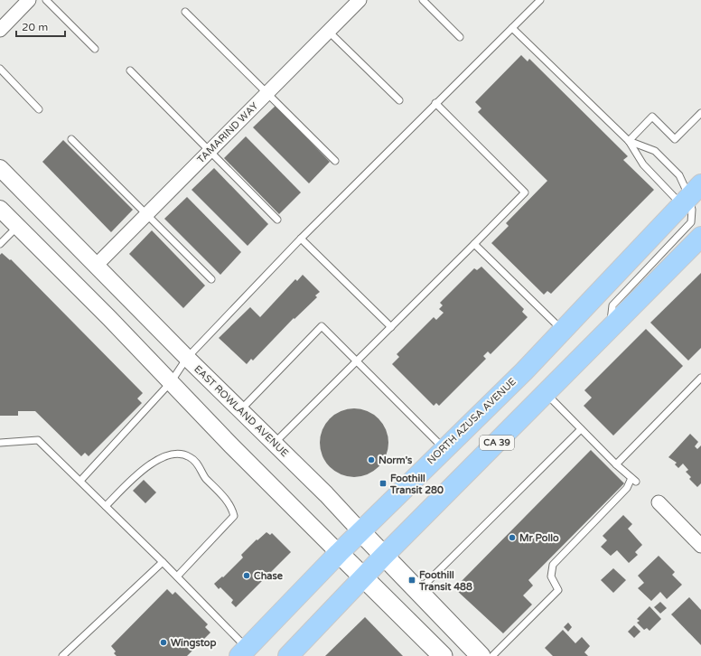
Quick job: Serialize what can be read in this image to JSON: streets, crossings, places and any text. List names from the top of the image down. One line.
{"streets":{"main road":["EAST ROWLAND AVENUE","NORTH AZUSA AVENUE","CA 39"],"street":["TAMARIND WAY"]},"crossings":[["TAMARIND WAY","EAST ROWLAND AVENUE"],["EAST ROWLAND AVENUE","NORTH AZUSA AVENUE"],["EAST ROWLAND AVENUE","CA 39"]],"places":{"other":["Norm's","Mr Pollo","Chase","Wingstop"],"transit":["Foothill Transit 280","Foothill Transit 488"]},"scale_bar":"20 m"}
